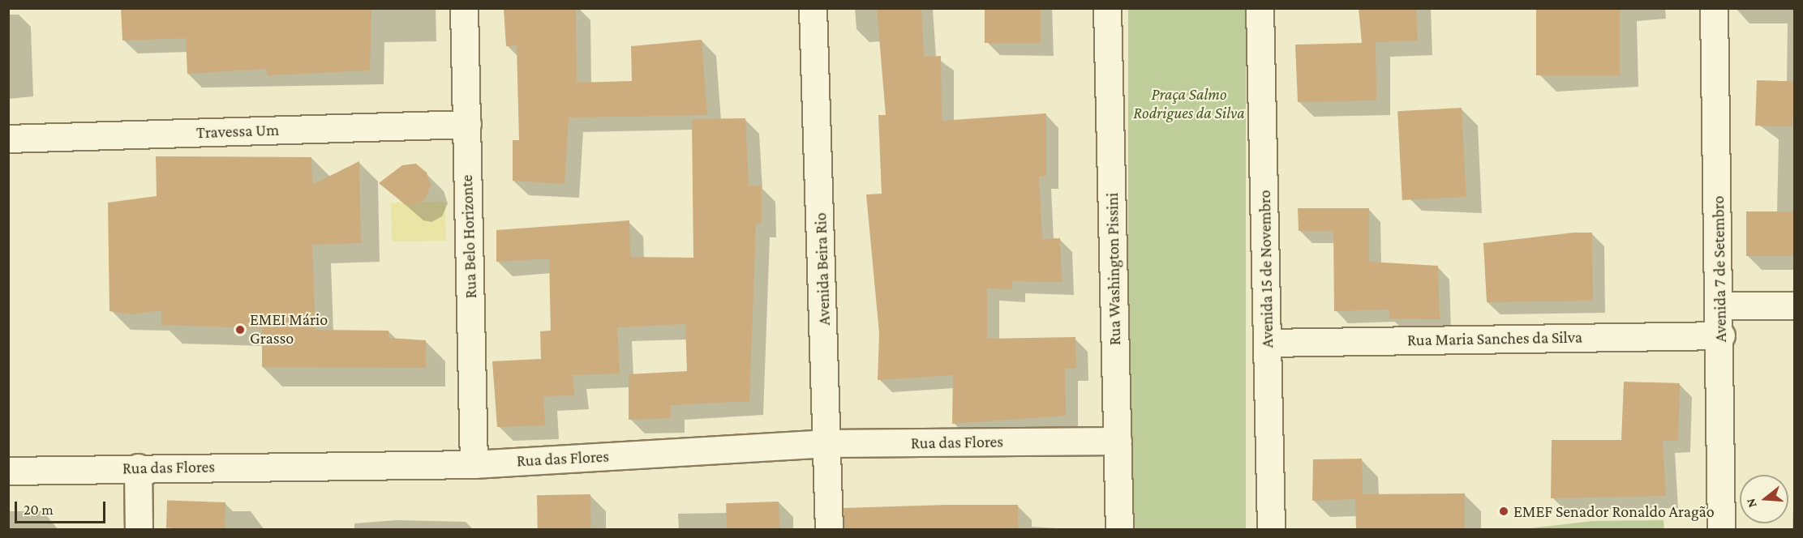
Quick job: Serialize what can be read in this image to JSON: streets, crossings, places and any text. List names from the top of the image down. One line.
{"streets":{"street":["Travessa Um","Rua Belo Horizonte","Avenida Beira Rio","Rua Washington Pissini","Avenida 15 de Novembro","Avenida 7 de Setembro","Rua Maria Sanches da Silva","Rua das Flores"]},"crossings":[["Travessa Um","Rua Belo Horizonte"],["Rua Belo Horizonte","Rua das Flores"],["Avenida Beira Rio","Rua das Flores"],["Rua Washington Pissini","Rua das Flores"],["Avenida 15 de Novembro","Rua Maria Sanches da Silva"],["Avenida 7 de Setembro","Rua Maria Sanches da Silva"]],"parks":["Praça Salmo Rodrigues da Silva"],"places":["EMEI Mário Grasso","EMEF Senador Ronaldo Aragão"],"scale_bar":"20 m","north":"left"}
